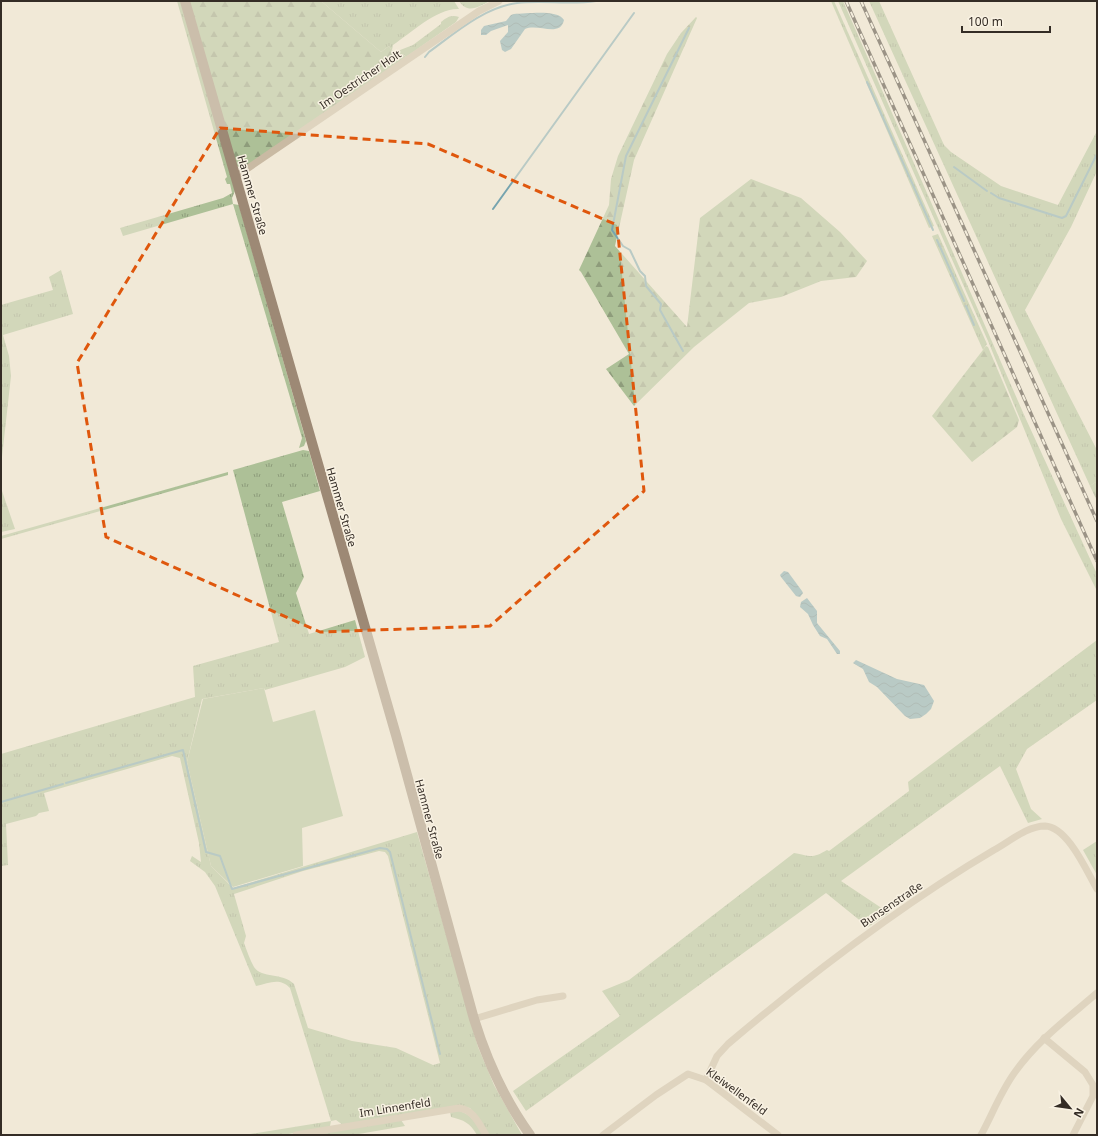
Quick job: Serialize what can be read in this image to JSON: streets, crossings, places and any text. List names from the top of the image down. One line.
{"streets":{"main road":["Hammer Straße"],"street":["Im Oestricher Holt","Bunsenstraße","Kleiwellenfeld","Im Linnenfeld"]},"crossings":[["Im Oestricher Holt","Hammer Straße"],["Bunsenstraße","Kleiwellenfeld"]],"scale_bar":"100 m","north":"bottom right"}
